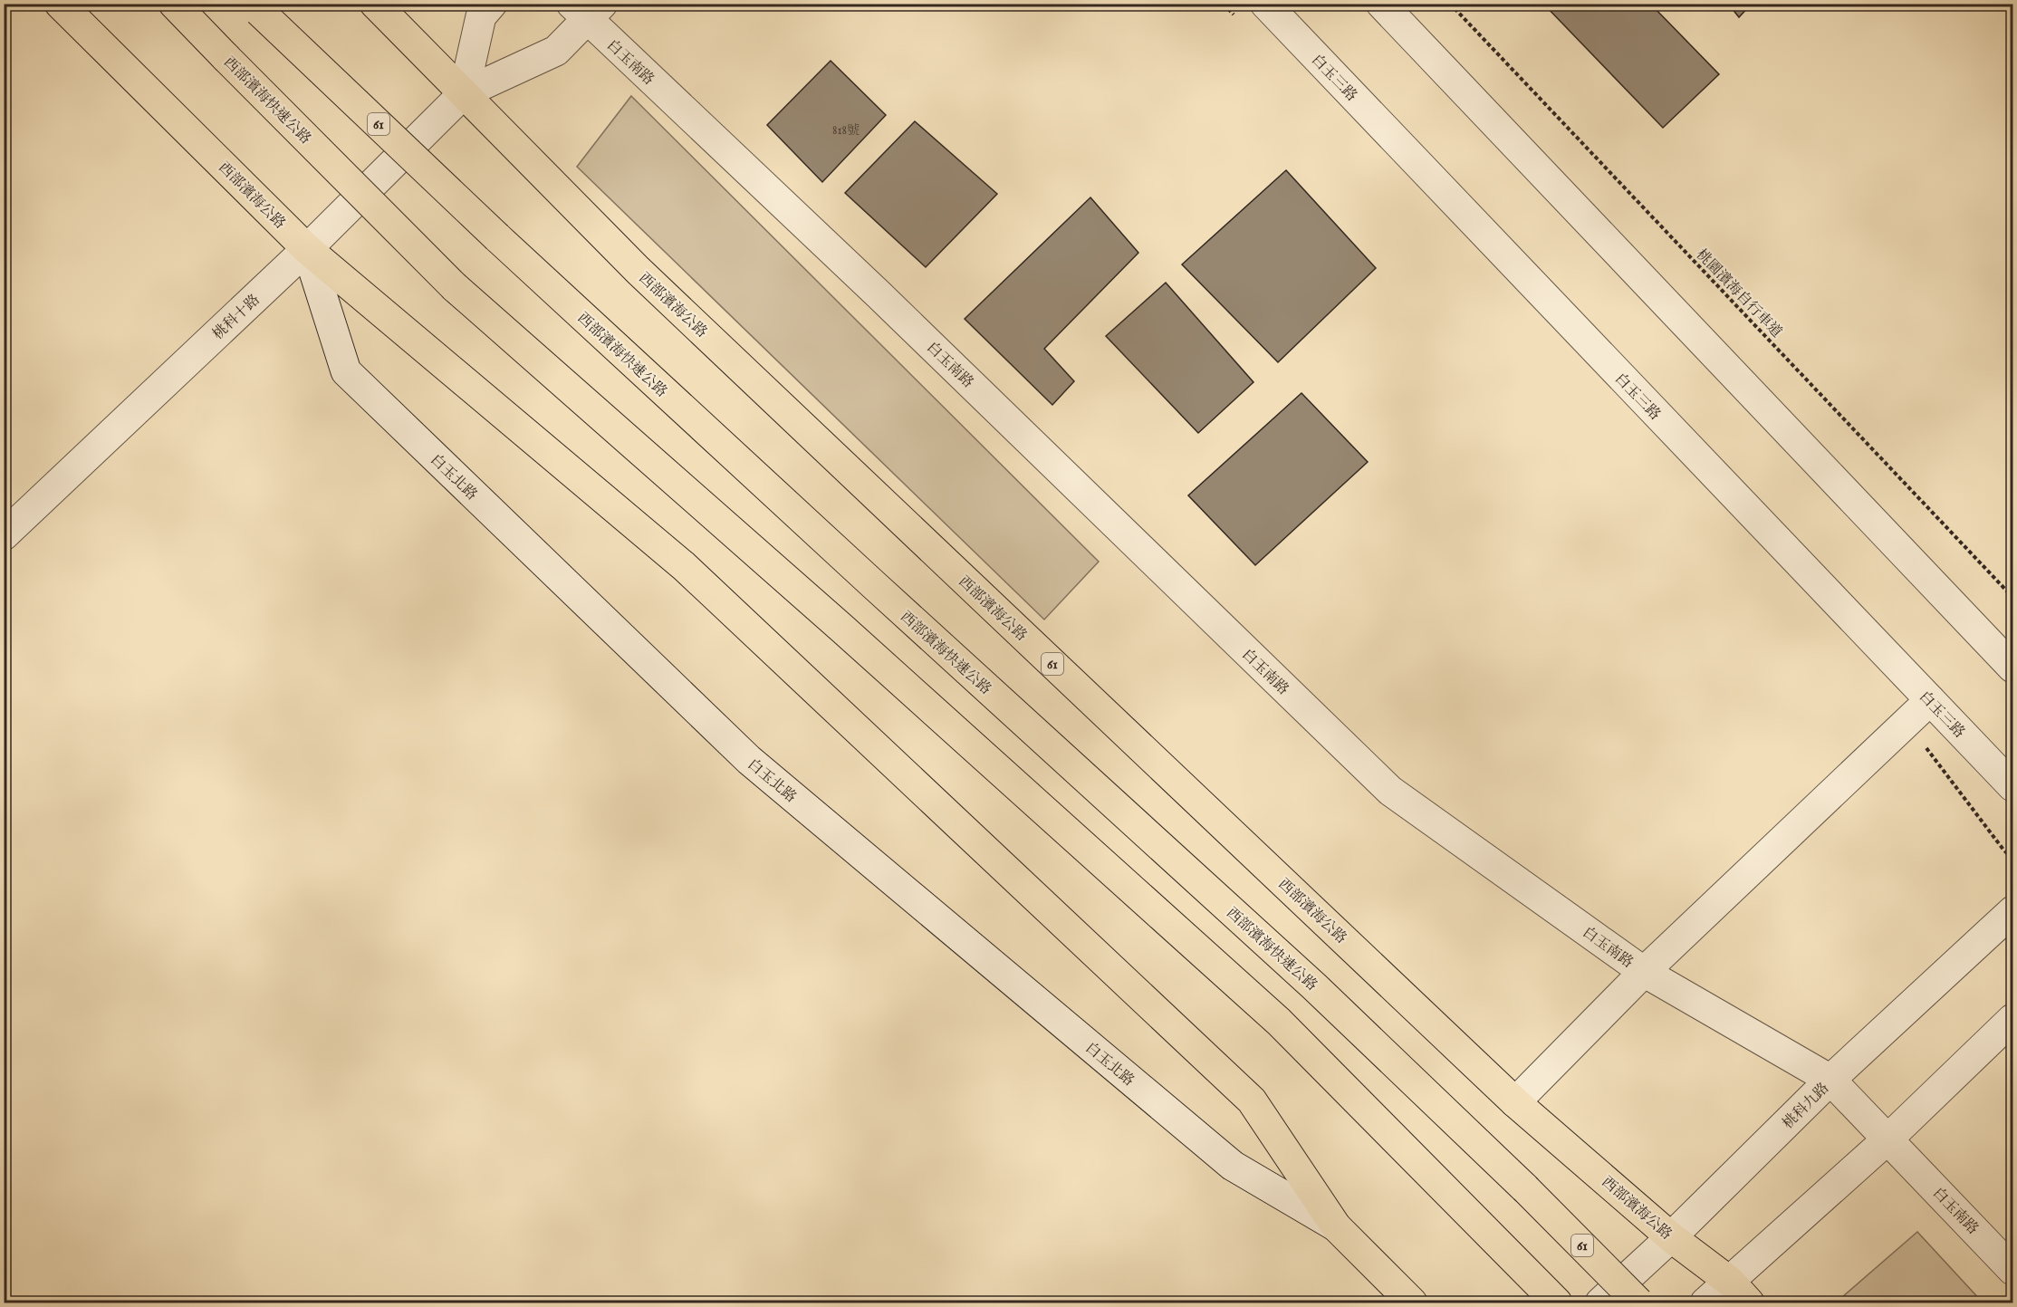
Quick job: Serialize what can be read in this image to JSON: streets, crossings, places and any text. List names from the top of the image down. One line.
{"streets":{"main road":["西部濱海快速公路","61","西部濱海公路"],"street":["白玉南路","白玉三路","桃科十路","白玉北路","桃科九路"],"path":["桃園濱海自行車道"]},"crossings":[["白玉南路","桃科十路"],["白玉南路","桃科九路"],["西部濱海公路","桃科十路"],["西部濱海公路","白玉北路"],["西部濱海公路","桃科九路"],["桃科十路","白玉北路"]],"house_numbers":["818號"]}
